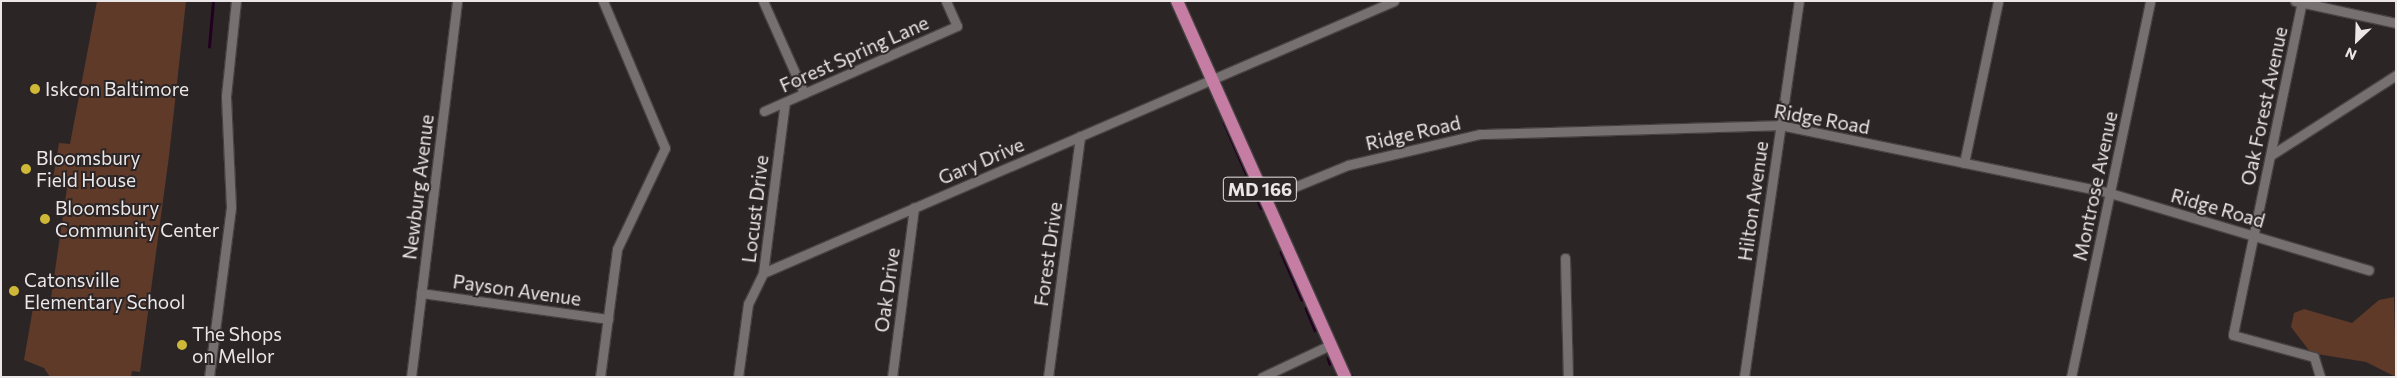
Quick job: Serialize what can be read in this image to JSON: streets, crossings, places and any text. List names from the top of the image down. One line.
{"streets":{"main road":["MD 166"],"street":["Forest Spring Lane","Oak Forest Avenue","Ridge Road","Gary Drive","Montrose Avenue","Newburg Avenue","Hilton Avenue","Locust Drive","Forest Drive","Payson Avenue","Oak Drive"]},"crossings":[["Forest Spring Lane","Locust Drive"],["Oak Forest Avenue","Ridge Road"],["Ridge Road","Montrose Avenue"],["Ridge Road","MD 166"],["Ridge Road","Hilton Avenue"],["Gary Drive","MD 166"],["Gary Drive","Locust Drive"],["Gary Drive","Forest Drive"],["Gary Drive","Oak Drive"],["Newburg Avenue","Payson Avenue"]],"places":["Iskcon Baltimore","Bloomsbury Field House","Bloomsbury Community Center","Catonsville Elementary School","The Shops on Mellor"],"north":"bottom left"}
